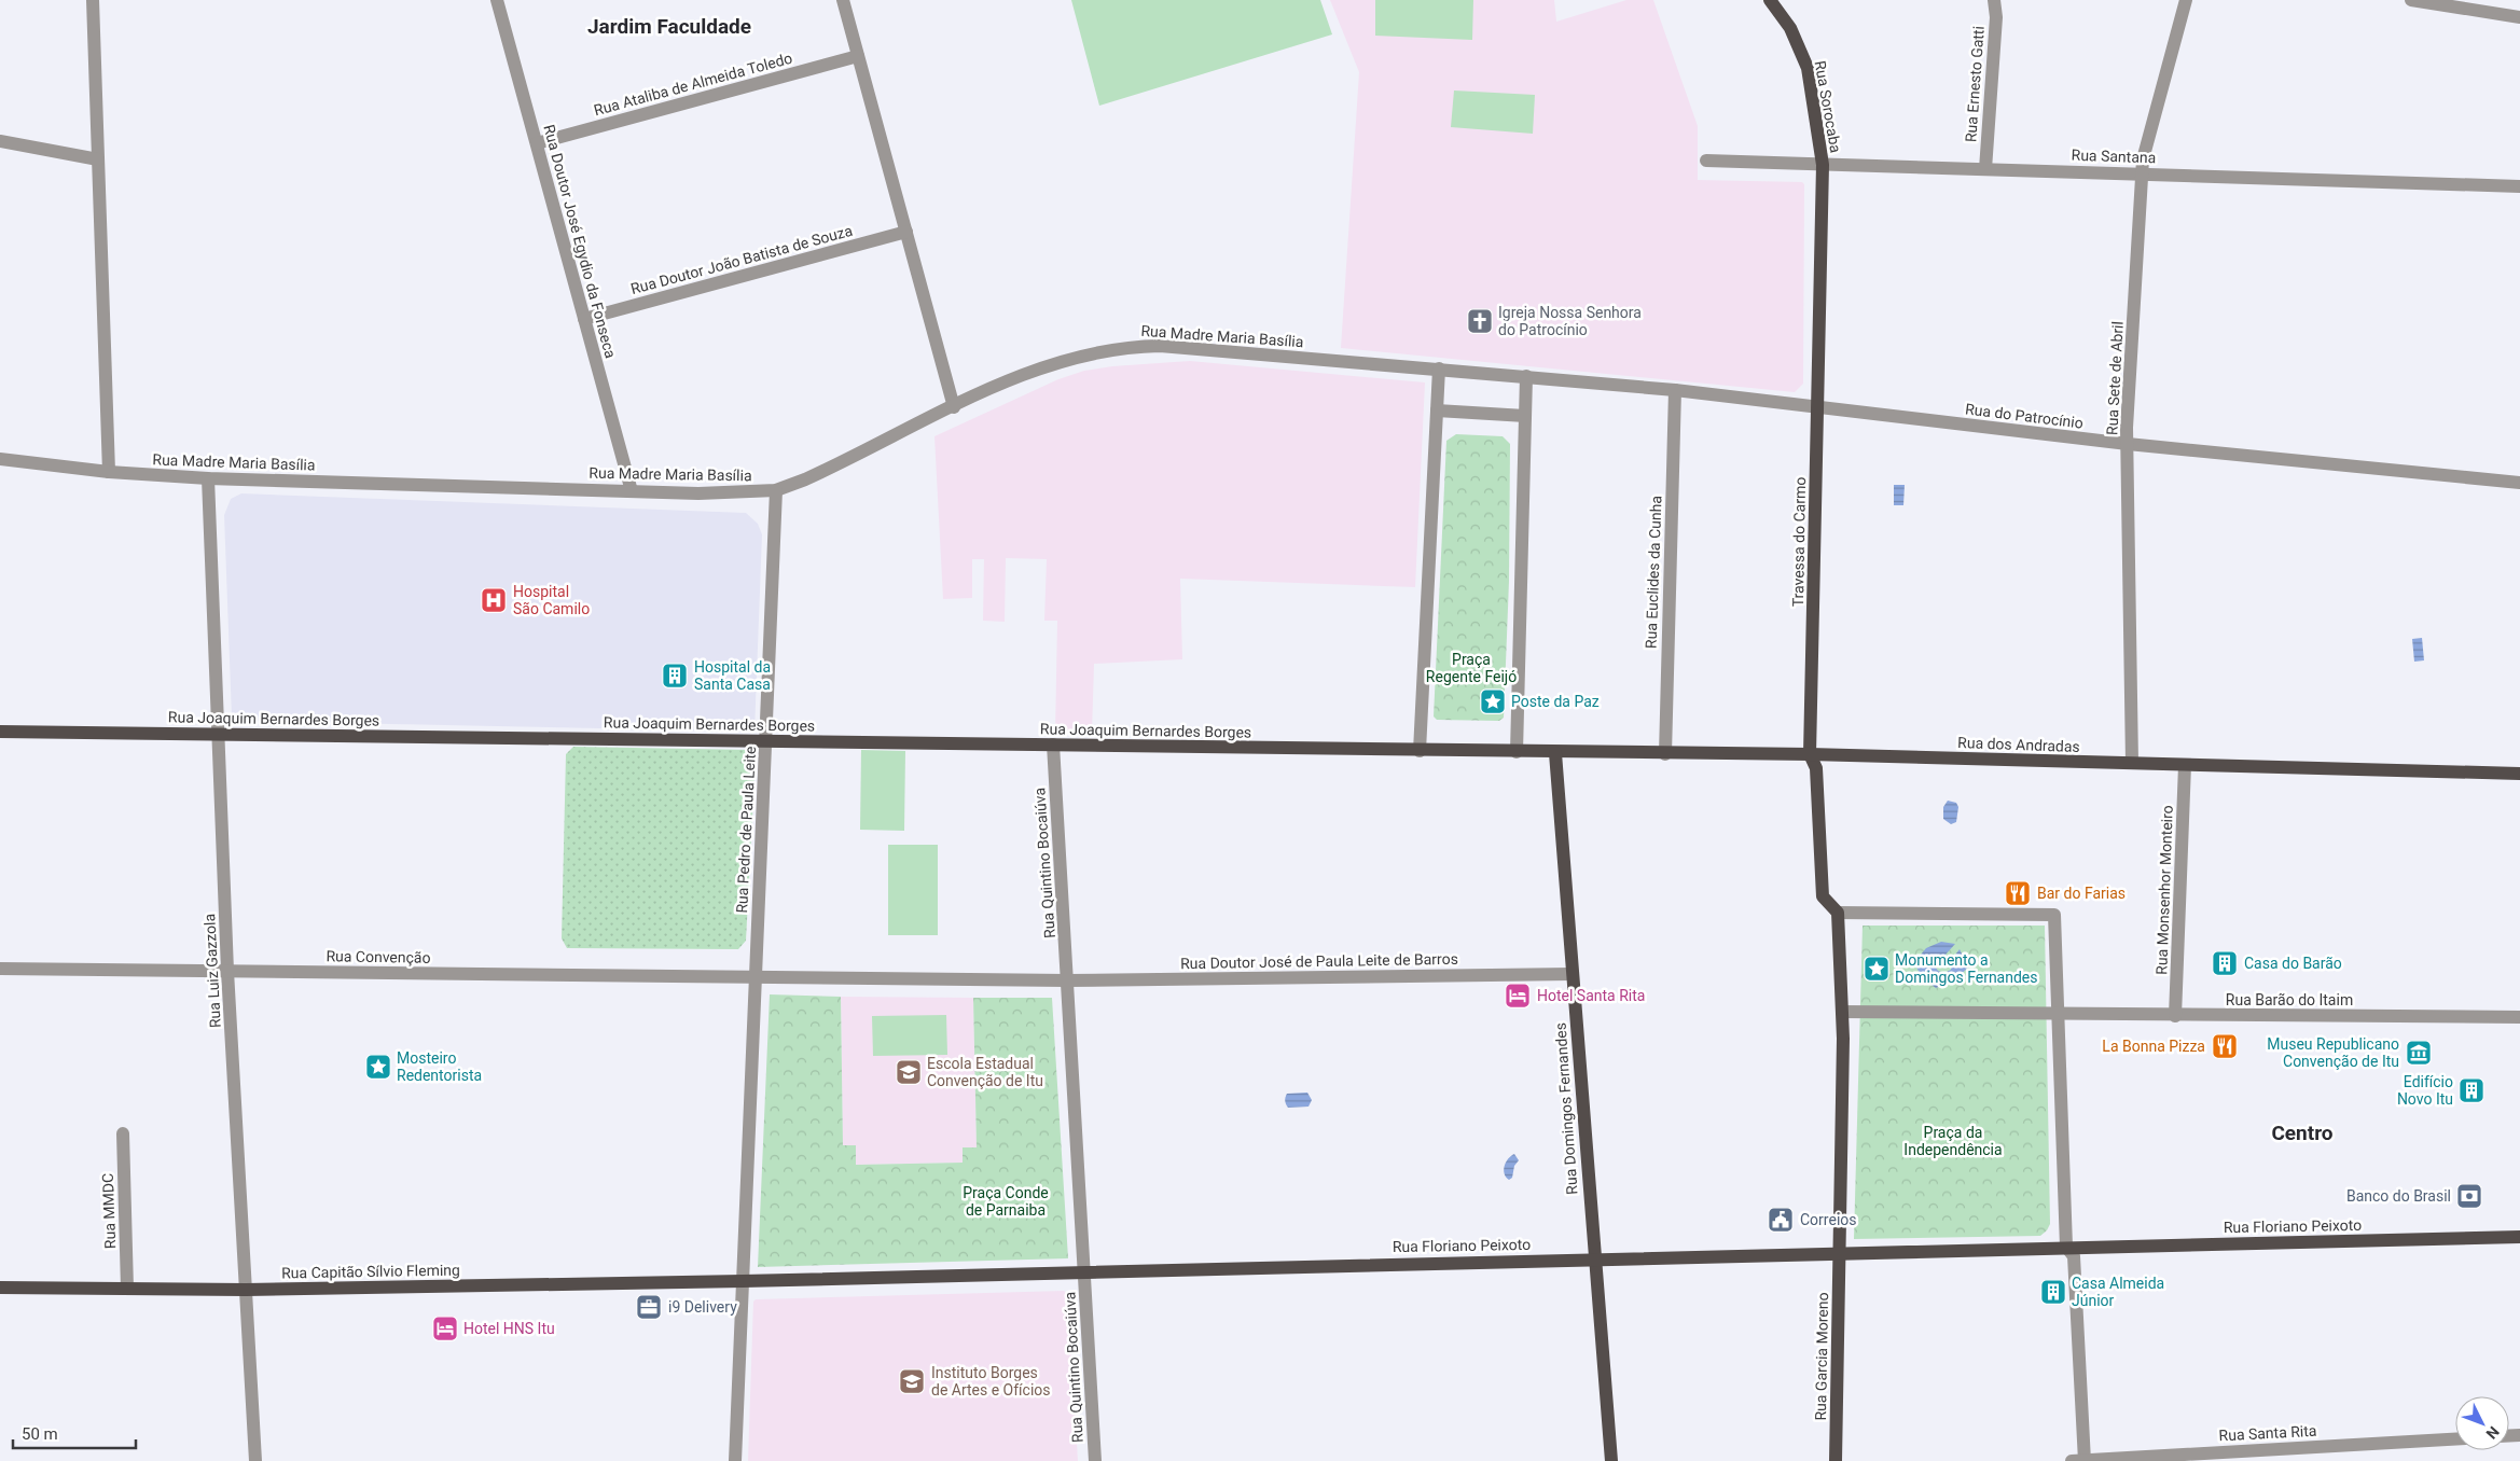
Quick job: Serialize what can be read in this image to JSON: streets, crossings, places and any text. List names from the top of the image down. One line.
{"streets":{"main road":["Rua Sorocaba","Travessa do Carmo","Rua Joaquim Bernardes Borges","Rua dos Andradas","Rua Domingos Fernandes","Rua Floriano Peixoto","Rua Capitão Sílvio Fleming","Rua Garcia Moreno"],"street":["Rua Ataliba de Almeida Toledo","Rua Ernesto Gatti","Rua Santana","Rua Doutor José Egydio da Fonseca","Rua Doutor João Batista de Souza","Rua Madre Maria Basília","Rua Sete de Abril","Rua do Patrocínio","Rua Euclides da Cunha","Rua Pedro de Paula Leite","Rua Quintino Bocaiúva","Rua Monsenhor Monteiro","Rua Convenção","Rua Doutor José de Paula Leite de Barros","Rua Luiz Gazzola","Rua Barão do Itaim","Rua MMDC","Rua Santa Rita"]},"crossings":[["Rua Ataliba de Almeida Toledo","Rua Doutor José Egydio da Fonseca"],["Rua Ernesto Gatti","Rua Santana"],["Rua Sorocaba","Rua Santana"],["Rua Sorocaba","Travessa do Carmo"],["Rua Santana","Rua Sete de Abril"],["Rua Santana","Travessa do Carmo"],["Rua Doutor José Egydio da Fonseca","Rua Doutor João Batista de Souza"],["Rua Doutor José Egydio da Fonseca","Rua Madre Maria Basília"],["Rua Madre Maria Basília","Rua Pedro de Paula Leite"],["Rua Madre Maria Basília","Rua Luiz Gazzola"],["Rua Sete de Abril","Rua do Patrocínio"],["Rua Sete de Abril","Rua dos Andradas"],["Rua do Patrocínio","Travessa do Carmo"],["Rua do Patrocínio","Rua Euclides da Cunha"],["Travessa do Carmo","Rua dos Andradas"],["Rua Euclides da Cunha","Rua dos Andradas"],["Rua Joaquim Bernardes Borges","Rua Pedro de Paula Leite"],["Rua Joaquim Bernardes Borges","Rua Quintino Bocaiúva"],["Rua Joaquim Bernardes Borges","Rua Luiz Gazzola"],["Rua dos Andradas","Rua Monsenhor Monteiro"],["Rua dos Andradas","Rua Domingos Fernandes"],["Rua Pedro de Paula Leite","Rua Convenção"],["Rua Quintino Bocaiúva","Rua Doutor José de Paula Leite de Barros"],["Rua Quintino Bocaiúva","Rua Floriano Peixoto"],["Rua Monsenhor Monteiro","Rua Barão do Itaim"],["Rua Convenção","Rua Luiz Gazzola"],["Rua Doutor José de Paula Leite de Barros","Rua Domingos Fernandes"],["Rua Luiz Gazzola","Rua Capitão Sílvio Fleming"],["Rua Domingos Fernandes","Rua Floriano Peixoto"],["Rua MMDC","Rua Capitão Sílvio Fleming"],["Rua Floriano Peixoto","Rua Garcia Moreno"]],"districts":["Jardim Faculdade","Centro"],"parks":["Praça Regente Feijó","Praça da Independência","Praça Conde de Parnaiba"],"places":{"church":["Igreja Nossa Senhora do Patrocínio"],"hospital":["Hospital São Camilo"],"building":["Hospital da Santa Casa","Casa do Barão","Edifício Novo Itu","Casa Almeida Júnior"],"place":["Poste da Paz","Monumento a Domingos Fernandes","Mosteiro Redentorista"],"restaurant":["Bar do Farias","La Bonna Pizza"],"hotel":["Hotel Santa Rita","Hotel HNS Itu"],"museum":["Museu Republicano Convenção de Itu"],"school or university":["Escola Estadual Convenção de Itu","Instituto Borges de Artes e Ofícios"],"bank":["Banco do Brasil"],"public building":["Correios"],"office":["i9 Delivery"]},"scale_bar":"50 m","north":"bottom right"}
